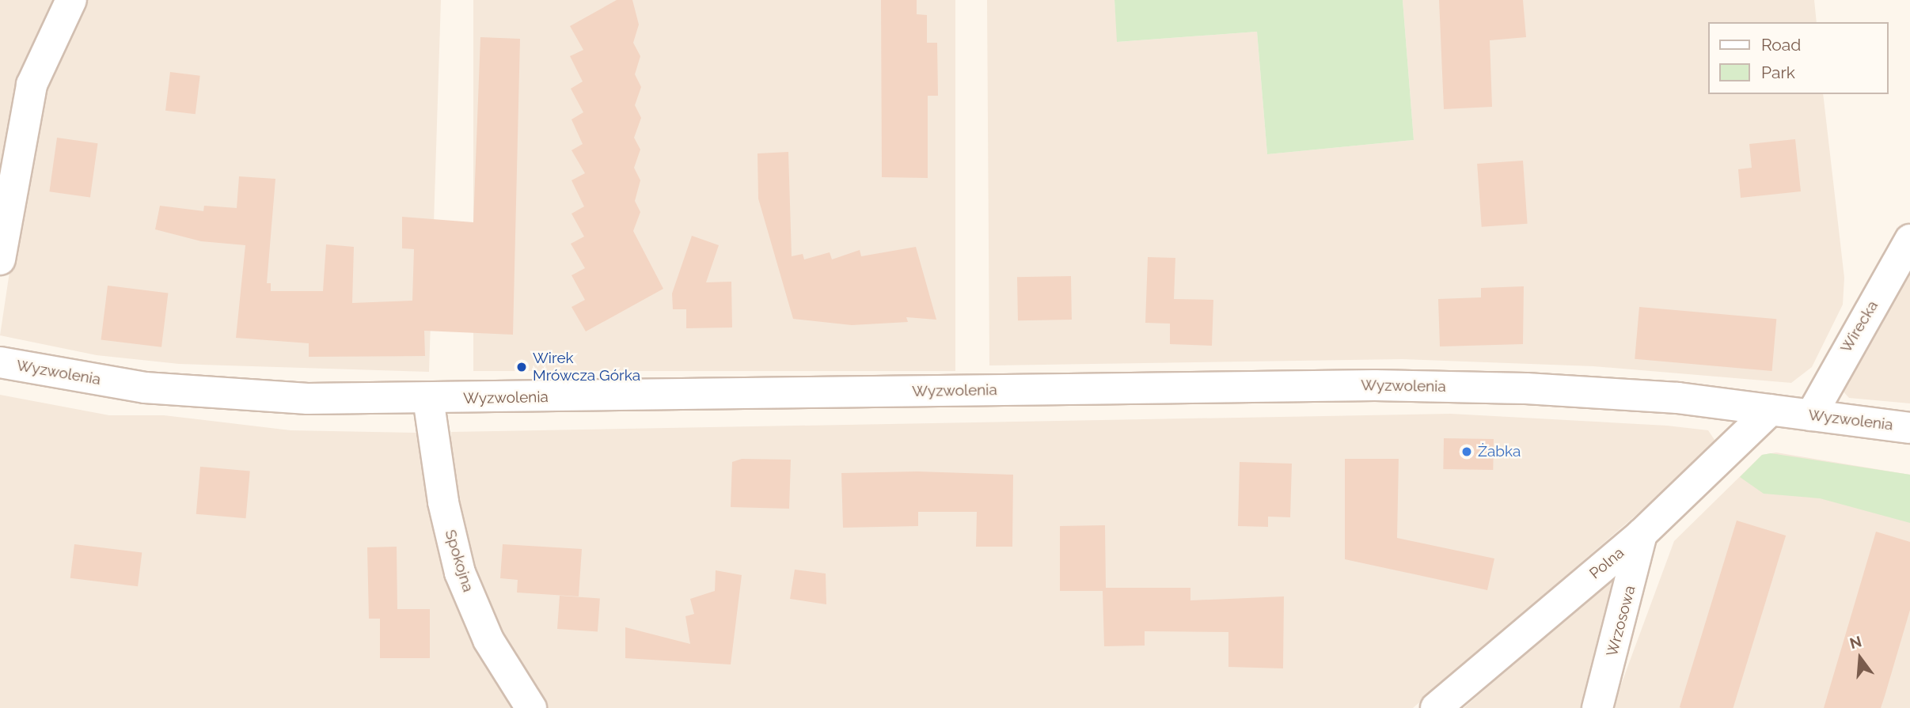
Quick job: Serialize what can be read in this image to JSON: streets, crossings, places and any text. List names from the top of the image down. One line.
{"streets":{"street":["Wirecka","Wyzwolenia","Spokojna","Polna","Wrzosowa"]},"crossings":[["Wirecka","Wyzwolenia"],["Wyzwolenia","Spokojna"],["Wyzwolenia","Polna"],["Polna","Wrzosowa"]],"places":["Wirek Mrówcza Górka","Żabka"],"legend":["Road","Park"],"north":"top"}
